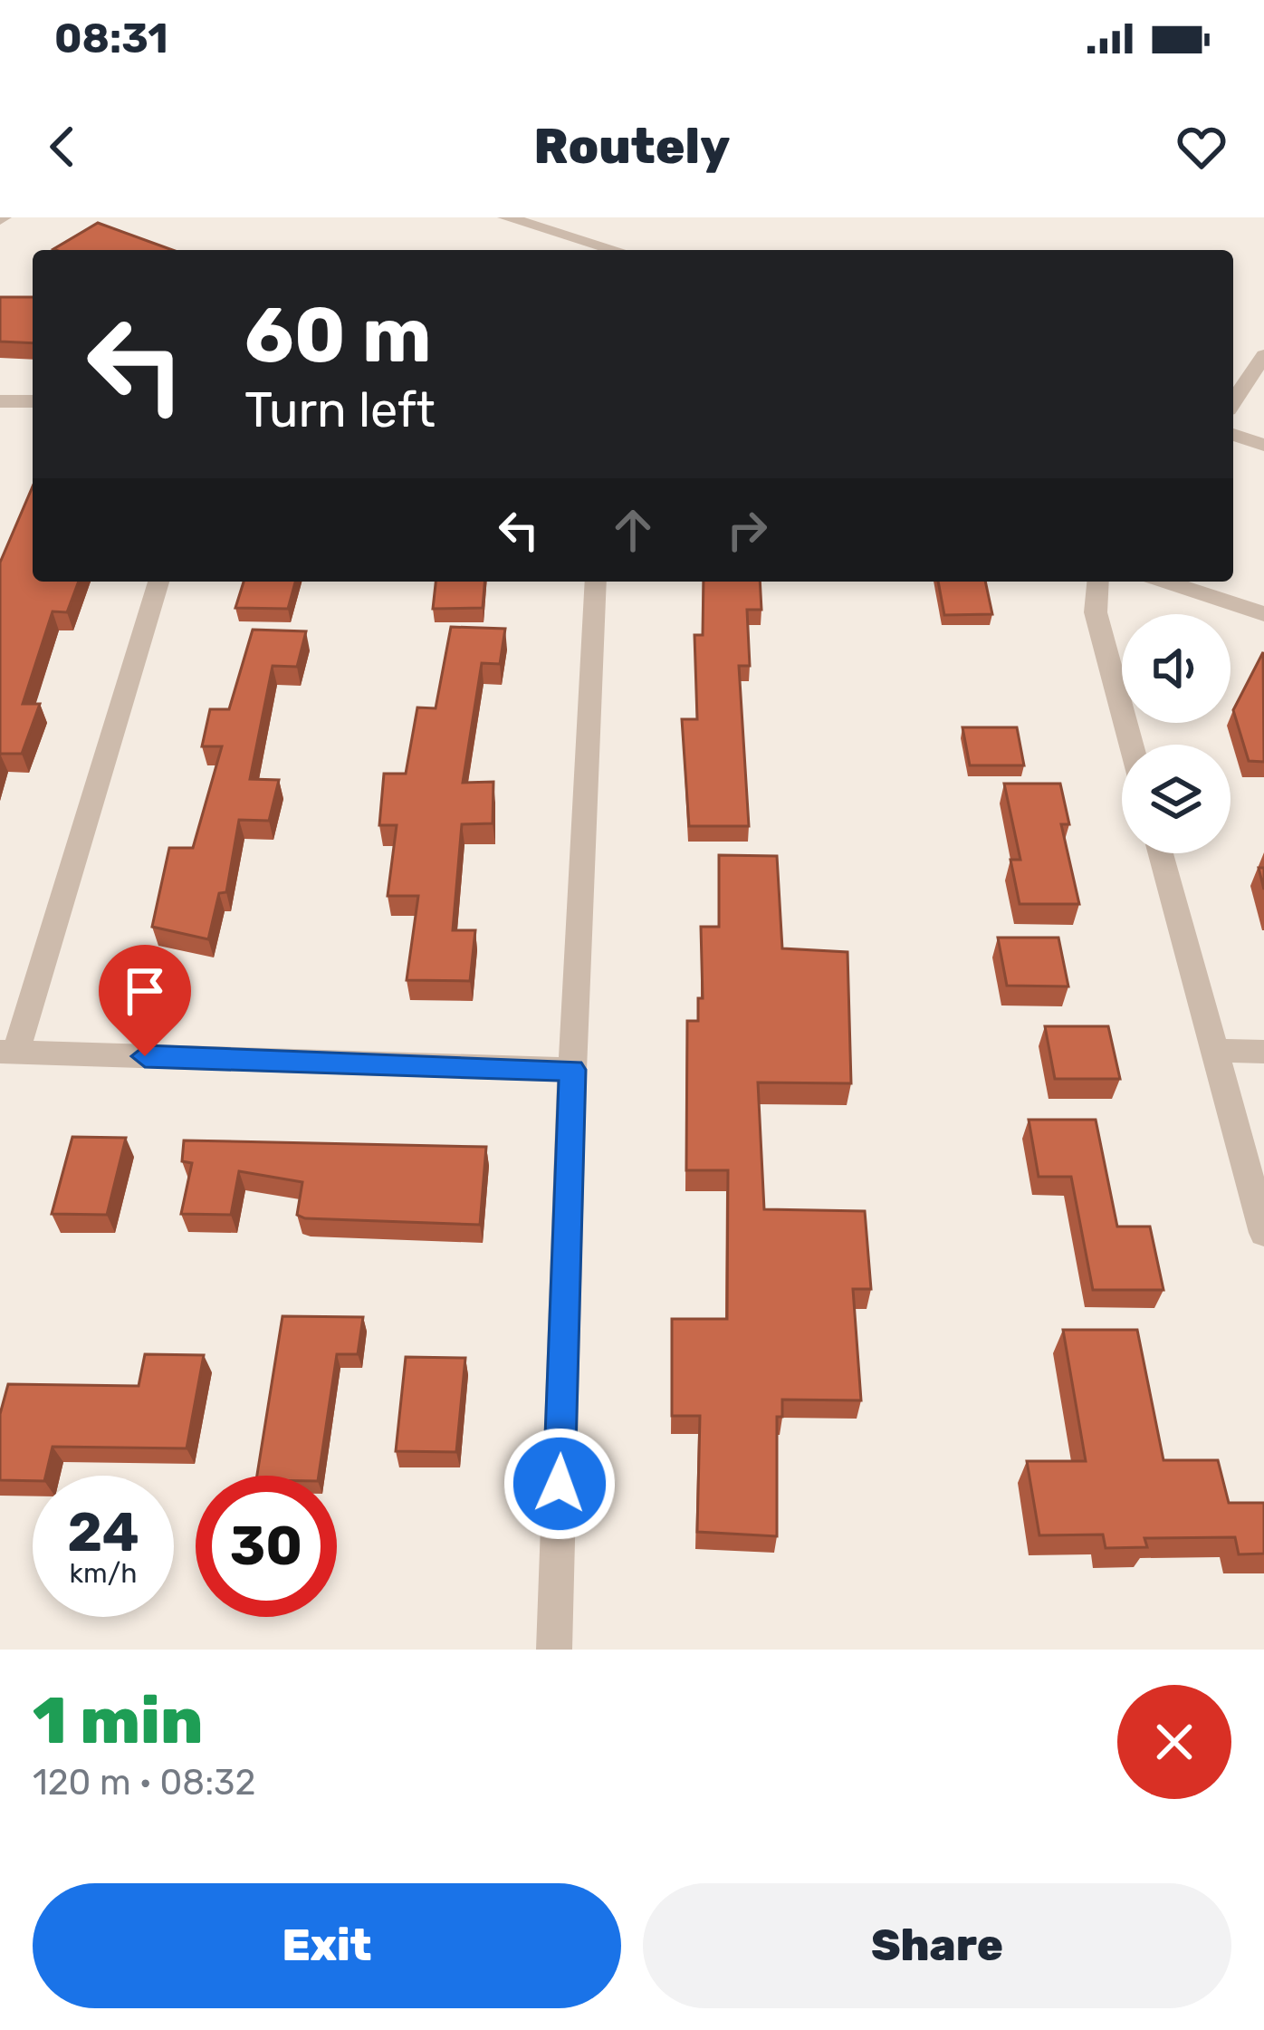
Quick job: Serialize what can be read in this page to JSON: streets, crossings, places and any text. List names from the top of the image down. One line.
{"page":{"status":"08:31","header":"Routely","turn":["60 m","Turn left"],"speed":"24 km/h","limit":"30","heading":["1 min","120 m · 08:32"],"buttons":["Exit","Share"]}}
